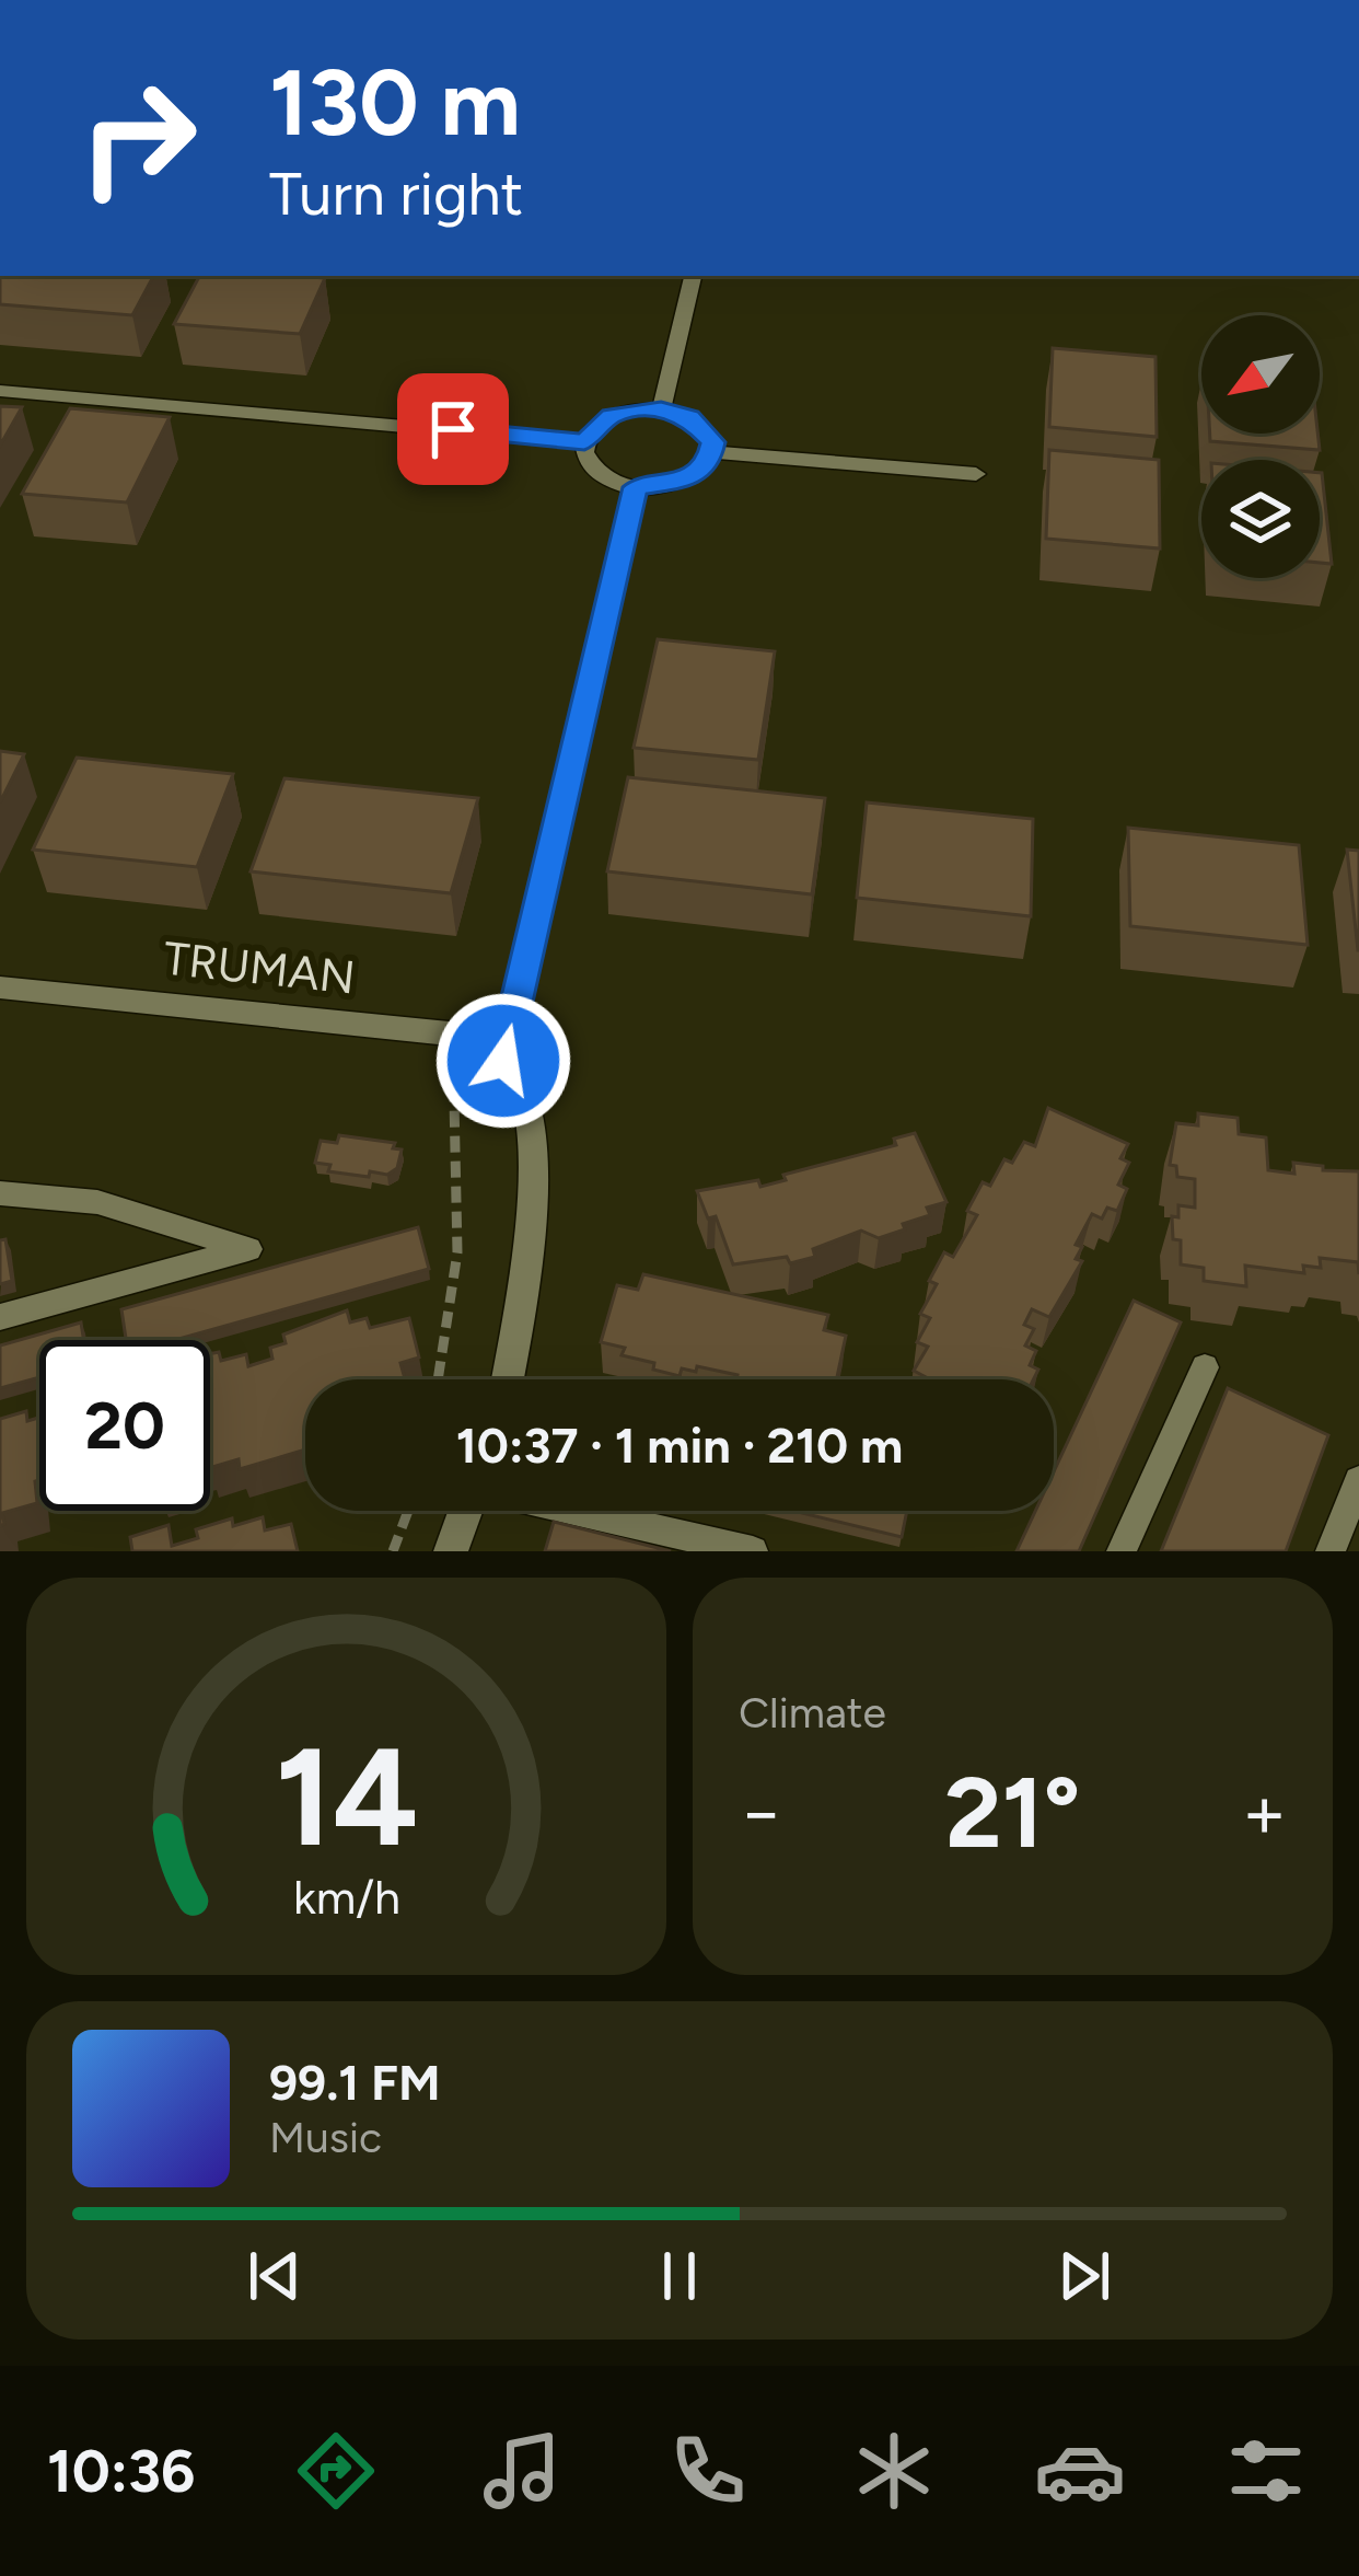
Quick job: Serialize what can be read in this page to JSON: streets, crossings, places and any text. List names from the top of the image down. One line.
{"streets":{"street":["TRUMAN"]},"north":"bottom left","page":{"turn":["130 m","Turn right"],"limit":"20","trip":"10:37 · 1 min · 210 m","tile":"Climate","heat":["−","21°","+"],"song":["99.1 FM","Music"],"tabs":"10:36","gauge":["14","km/h"]}}
